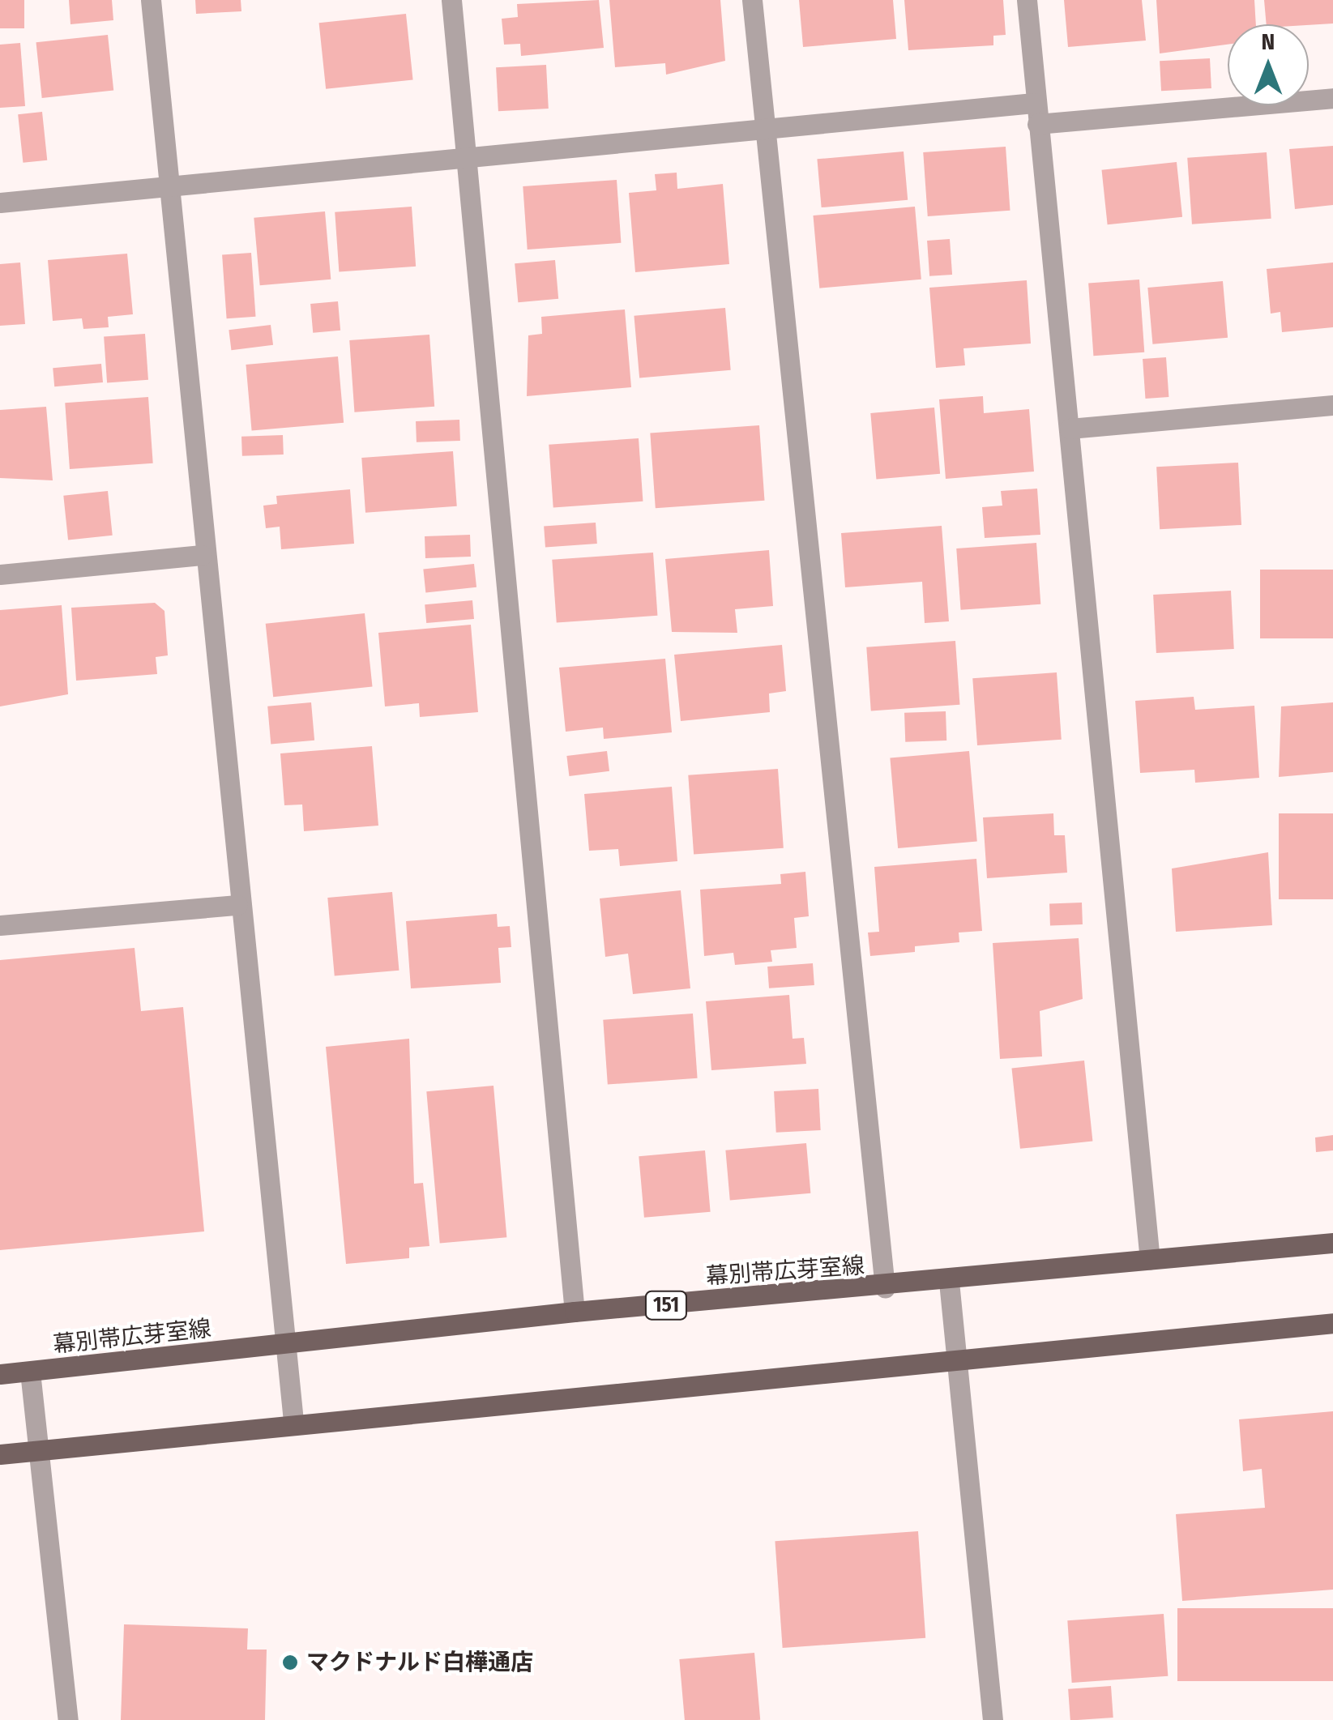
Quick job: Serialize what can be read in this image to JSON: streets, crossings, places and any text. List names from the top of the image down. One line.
{"streets":{"main road":["幕別帯広芽室線","151"]},"places":["マクドナルド白樺通店"],"north":"top"}
